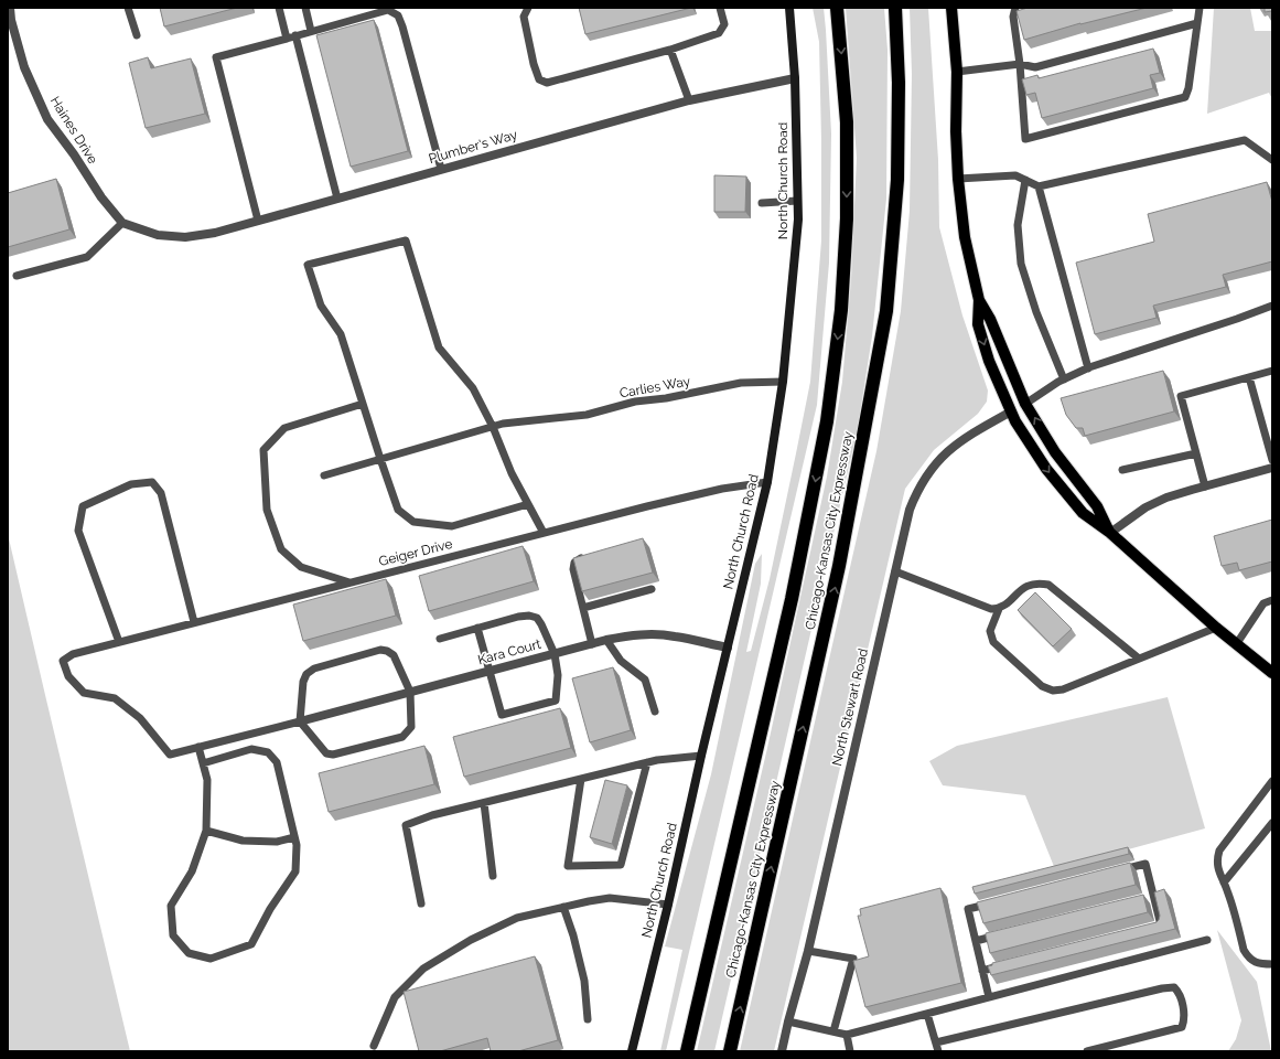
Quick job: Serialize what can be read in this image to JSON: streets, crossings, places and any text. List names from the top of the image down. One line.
{"streets":{"highway":["Chicago-Kansas City Expressway"],"main road":["North Church Road"],"street":["Haines Drive","Plumber's Way","Kara Court","North Stewart Road"],"lane":["Carlies Way","Geiger Drive"]},"crossings":[["Haines Drive","Plumber's Way"],["Plumber's Way","North Church Road"],["North Church Road","Carlies Way"],["North Church Road","Geiger Drive"],["North Church Road","Kara Court"]]}
